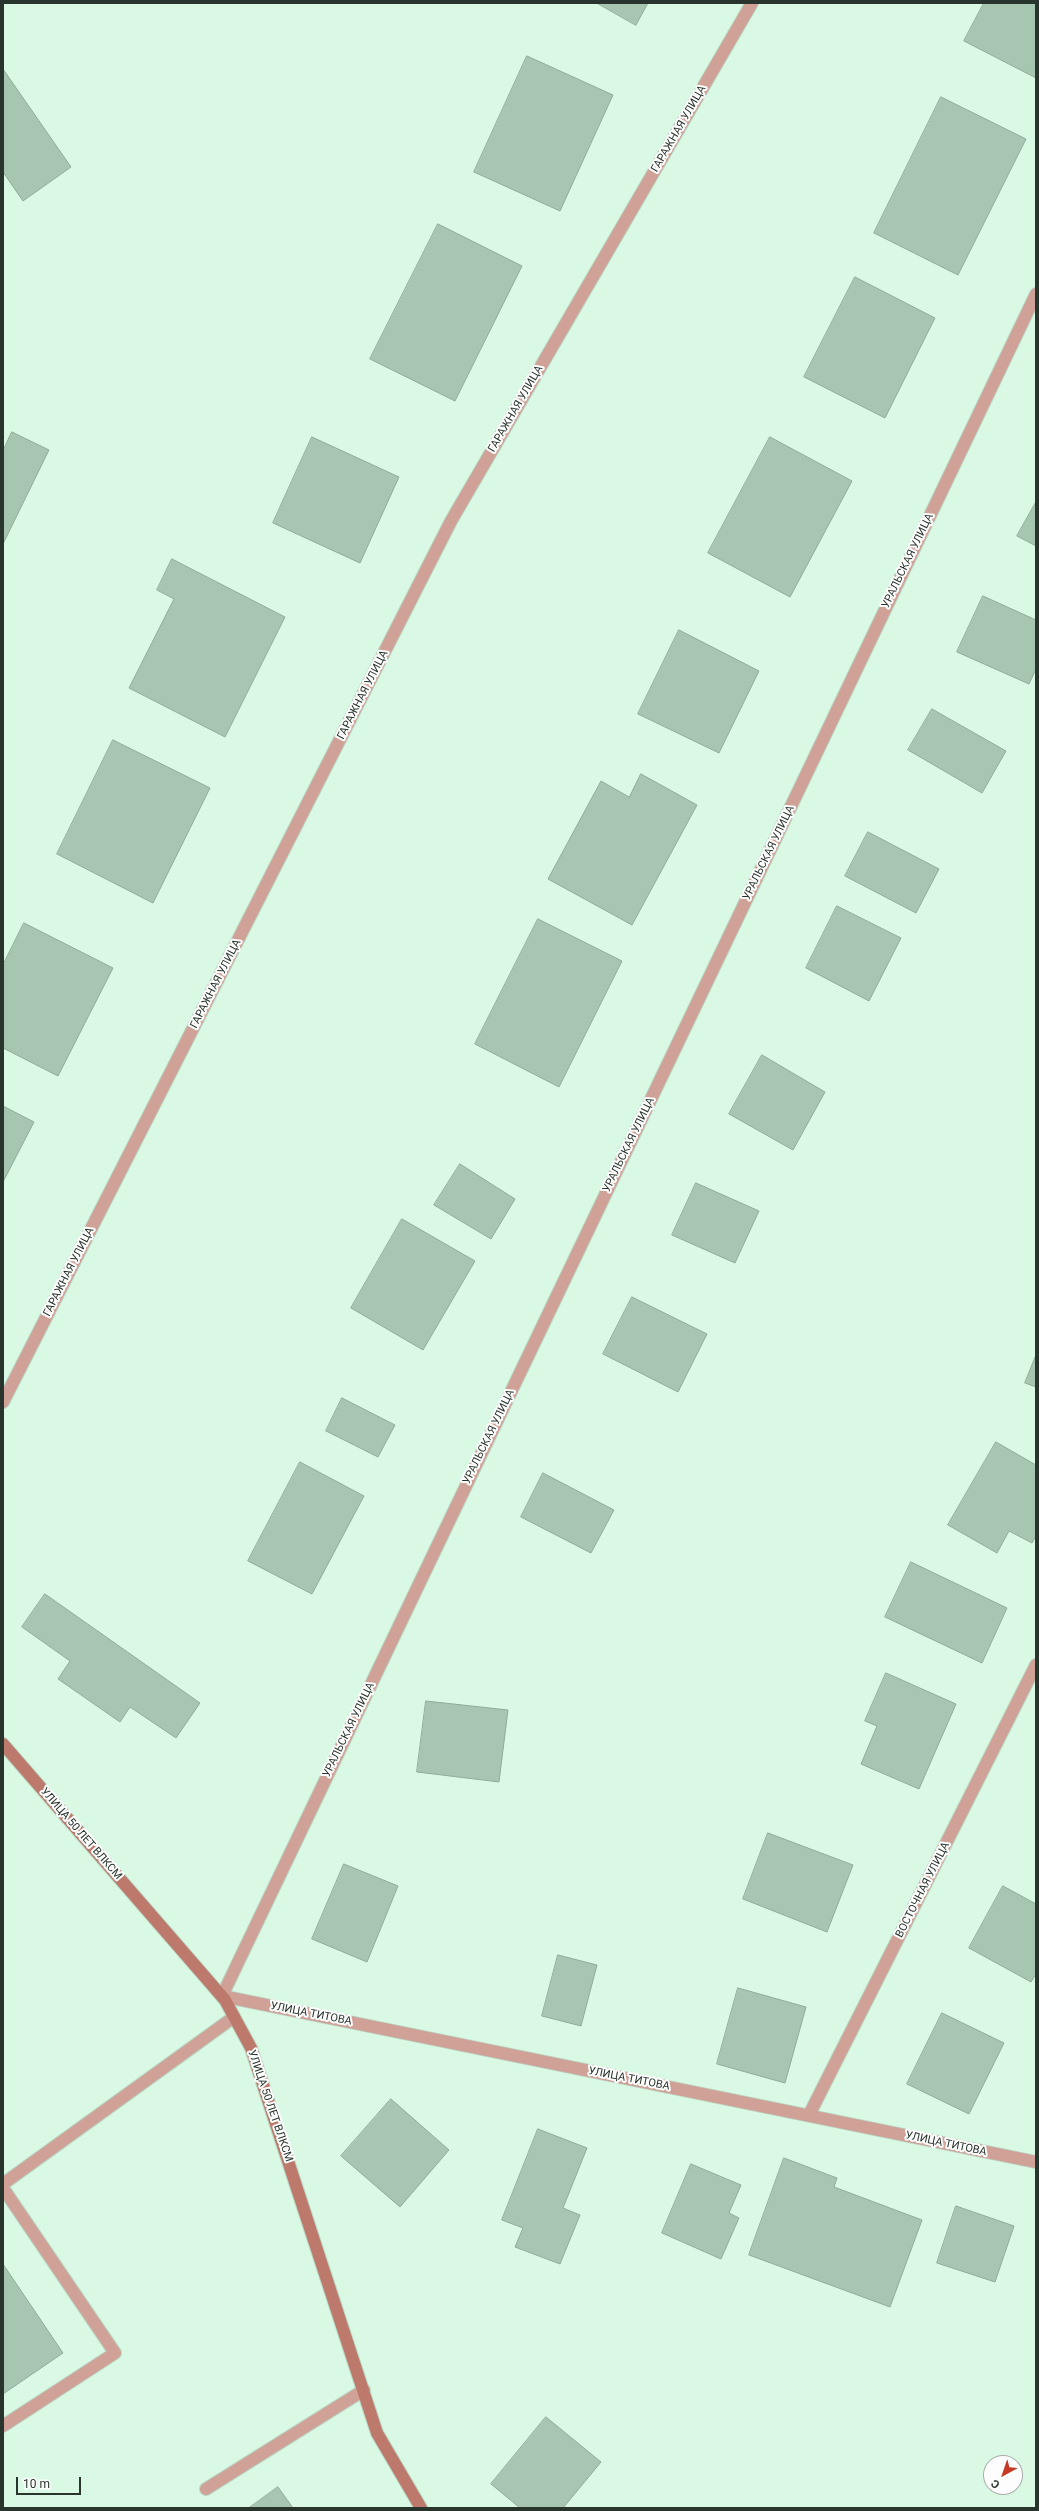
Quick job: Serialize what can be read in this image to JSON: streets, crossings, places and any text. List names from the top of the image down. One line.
{"streets":{"street":["ГАРАЖНАЯ УЛИЦА","УРАЛЬСКАЯ УЛИЦА","УЛИЦА 50 ЛЕТ ВЛКСМ","ВОСТОЧНАЯ УЛИЦА","УЛИЦА ТИТОВА"]},"crossings":[["УРАЛЬСКАЯ УЛИЦА","УЛИЦА 50 ЛЕТ ВЛКСМ"],["УРАЛЬСКАЯ УЛИЦА","УЛИЦА ТИТОВА"],["УЛИЦА 50 ЛЕТ ВЛКСМ","УЛИЦА ТИТОВА"],["ВОСТОЧНАЯ УЛИЦА","УЛИЦА ТИТОВА"]],"scale_bar":"10 m","north":"bottom left"}
